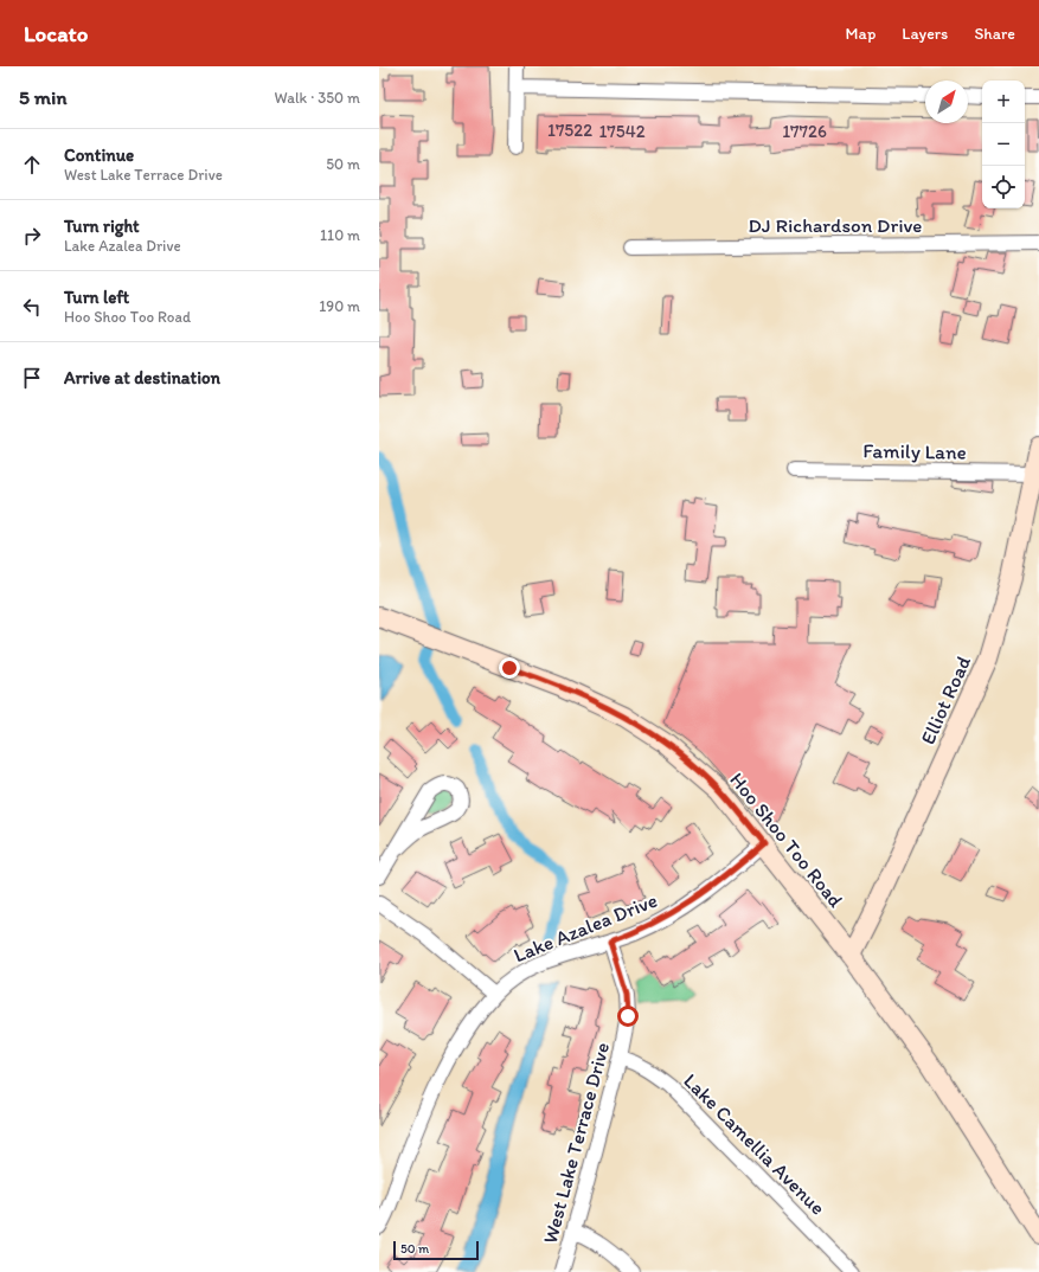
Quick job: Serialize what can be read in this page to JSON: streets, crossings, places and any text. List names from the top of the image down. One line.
{"streets":{"street":["DJ Richardson Drive","Family Lane","Elliot Road","Hoo Shoo Too Road","Lake Azalea Drive","West Lake Terrace Drive","Lake Camellia Avenue"]},"crossings":[["Family Lane","Elliot Road"],["Elliot Road","Hoo Shoo Too Road"],["Hoo Shoo Too Road","Lake Azalea Drive"],["Lake Azalea Drive","West Lake Terrace Drive"],["West Lake Terrace Drive","Lake Camellia Avenue"]],"house_numbers":["17522","17542","17726"],"scale_bar":"50 m","north":"top right","page":{"header":"Locato","nav":["Map","Layers","Share"],"heading":["5 min","Walk · 350 m"],"map_buttons":["+","−"],"list":[["Continue","West Lake Terrace Drive","50 m"],["Turn right","Lake Azalea Drive","110 m"],["Turn left","Hoo Shoo Too Road","190 m"],"Arrive at destination"],"scale":"50 m"}}
